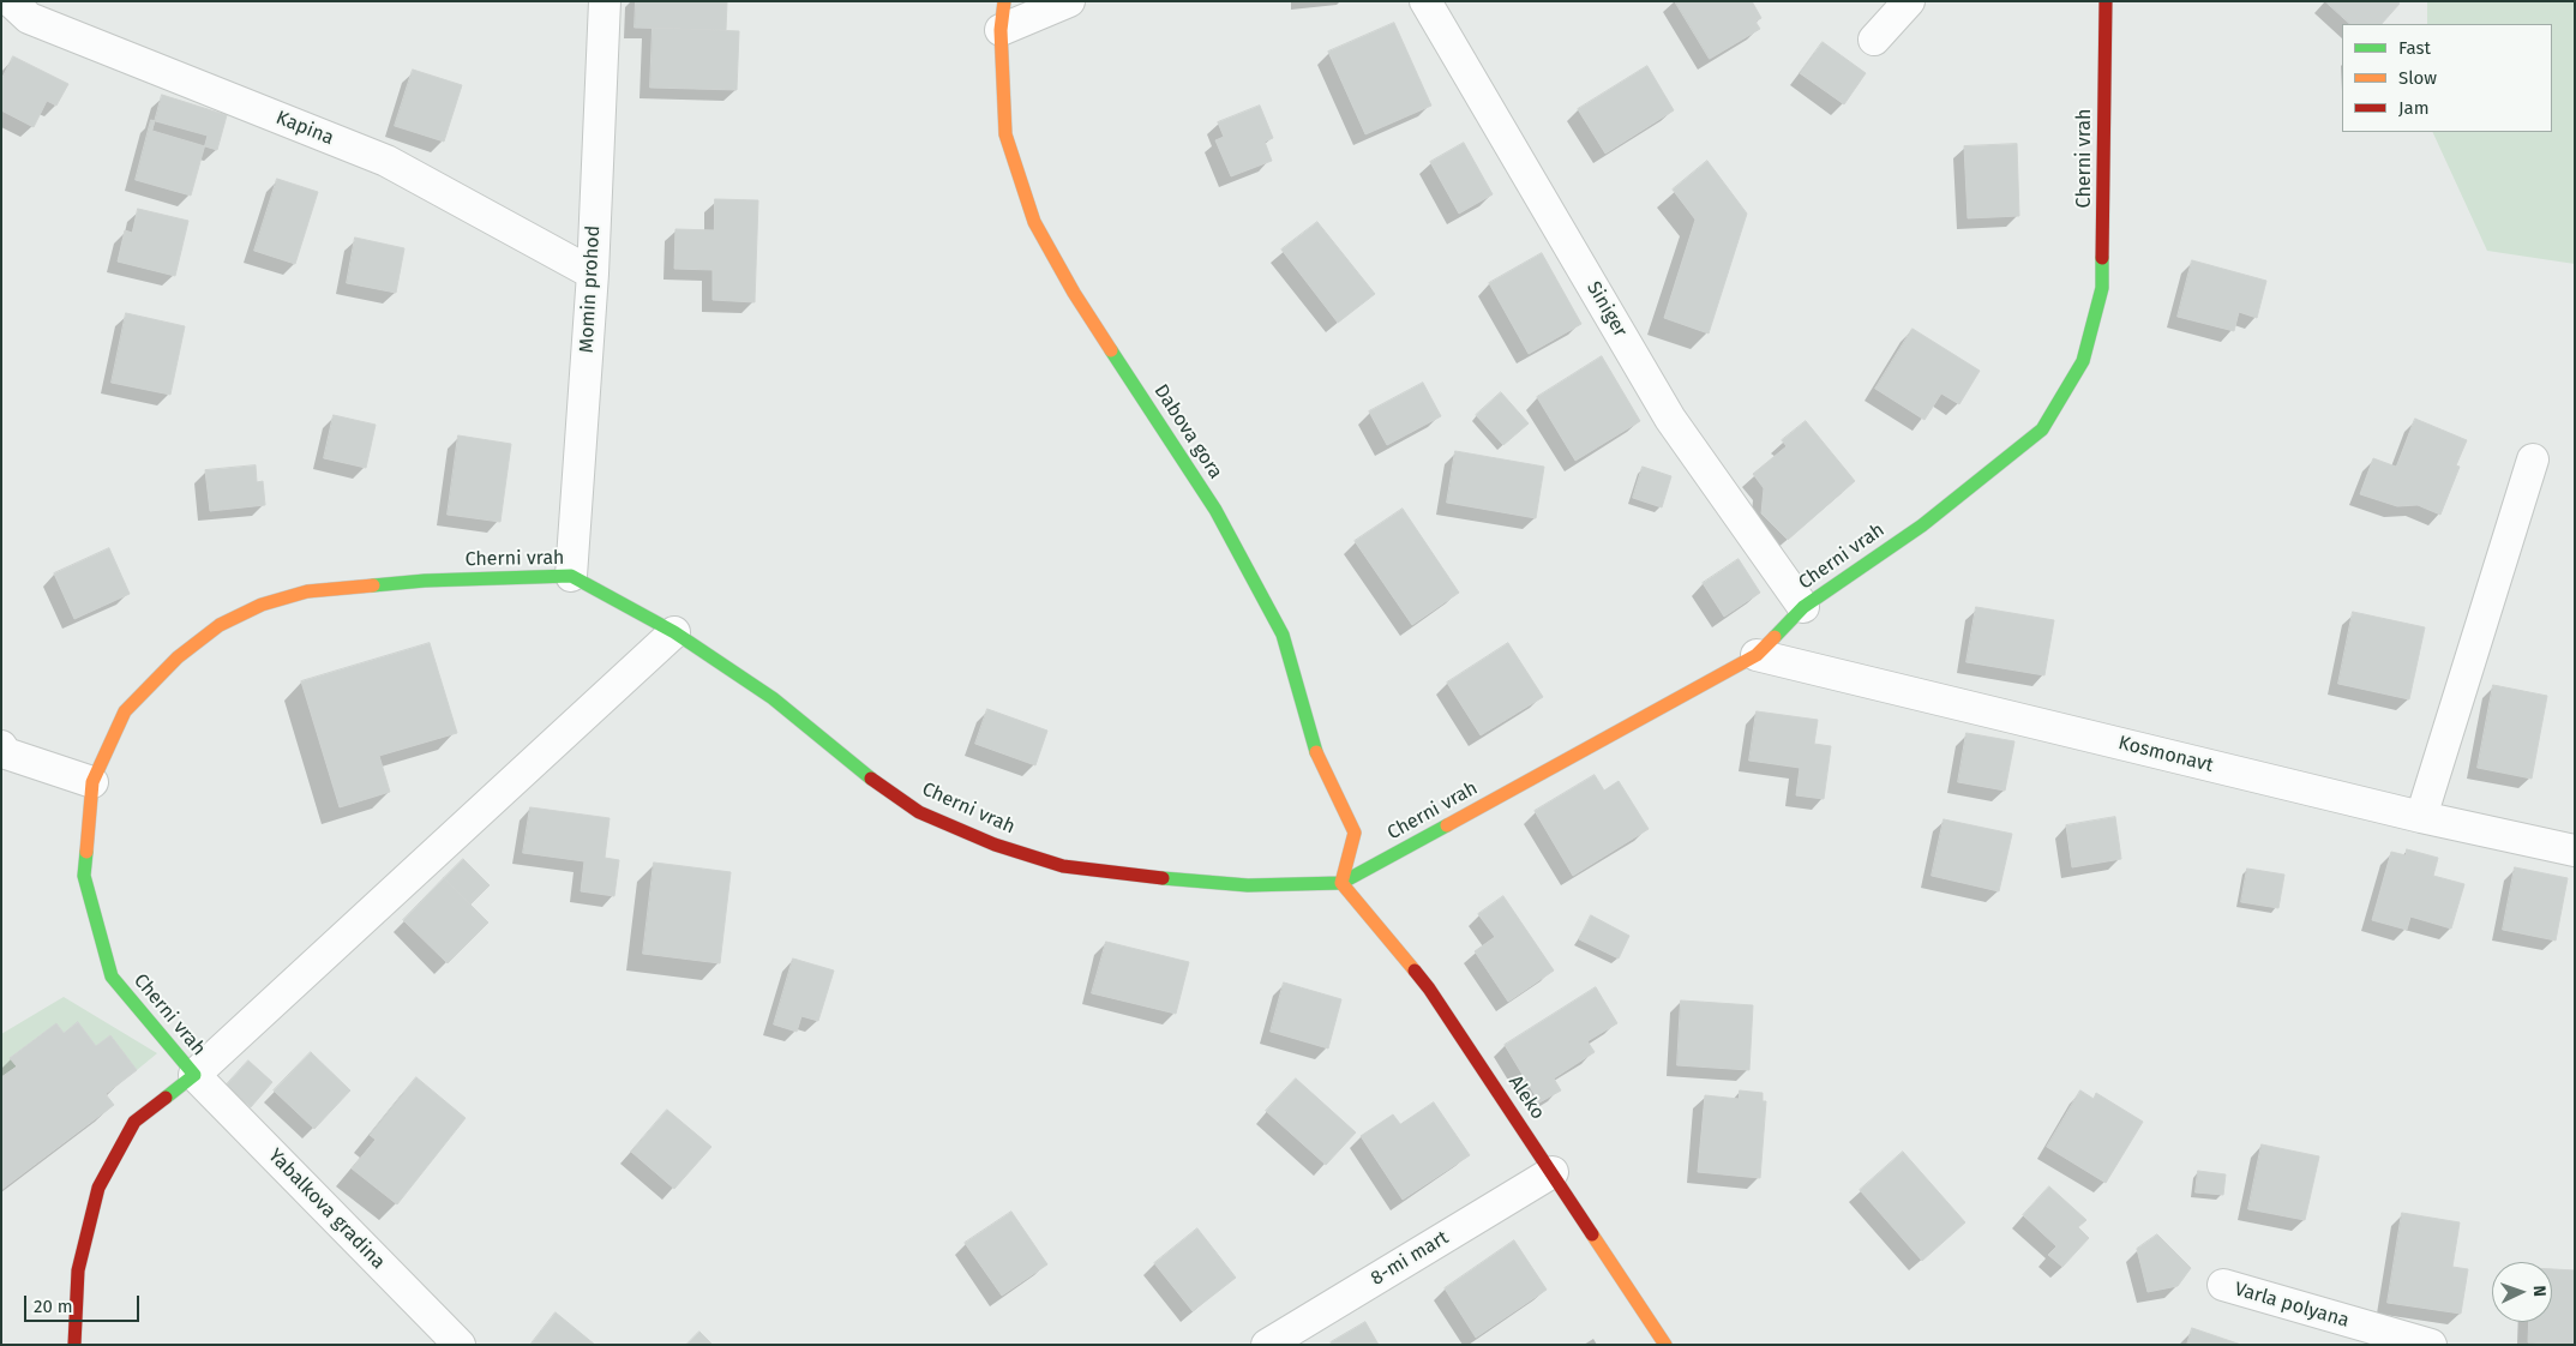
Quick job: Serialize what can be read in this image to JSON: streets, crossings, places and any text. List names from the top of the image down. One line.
{"streets":{"street":["Kapina","Cherni vrah","Momin prohod","Siniger","Dabova gora","Kosmonavt","Aleko","Yabalkova gradina","8-mi mart","Varla polyana"]},"crossings":[["Kapina","Momin prohod"],["Cherni vrah","Momin prohod"],["Cherni vrah","Siniger"],["Cherni vrah","Dabova gora"],["Cherni vrah","Kosmonavt"],["Cherni vrah","Aleko"],["Cherni vrah","Yabalkova gradina"],["Dabova gora","Aleko"],["Aleko","8-mi mart"]],"legend":["Fast","Slow","Jam"],"scale_bar":"20 m","north":"right"}
